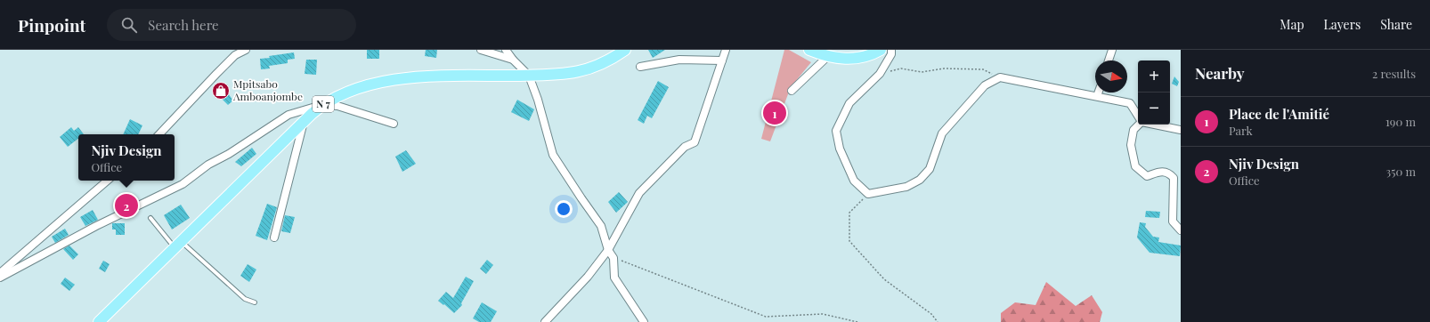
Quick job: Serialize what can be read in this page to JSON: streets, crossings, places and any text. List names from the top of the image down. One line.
{"streets":{"main road":["N 7"]},"places":{"shop":["Mpitsabo Amboanjombe"]},"north":"right","page":{"header":"Pinpoint","search":"Search here","nav":["Map","Layers","Share"],"heading":["Nearby","2 results"],"map_buttons":["+","−"],"list":[{"mark":"1","name":"Place de l'Amitié","note":"Park","value":"190 m"},{"mark":"2","name":"Njiv Design","note":"Office","value":"350 m"}],"pins":["1","2"],"popup":["Njiv Design","Office"]}}
